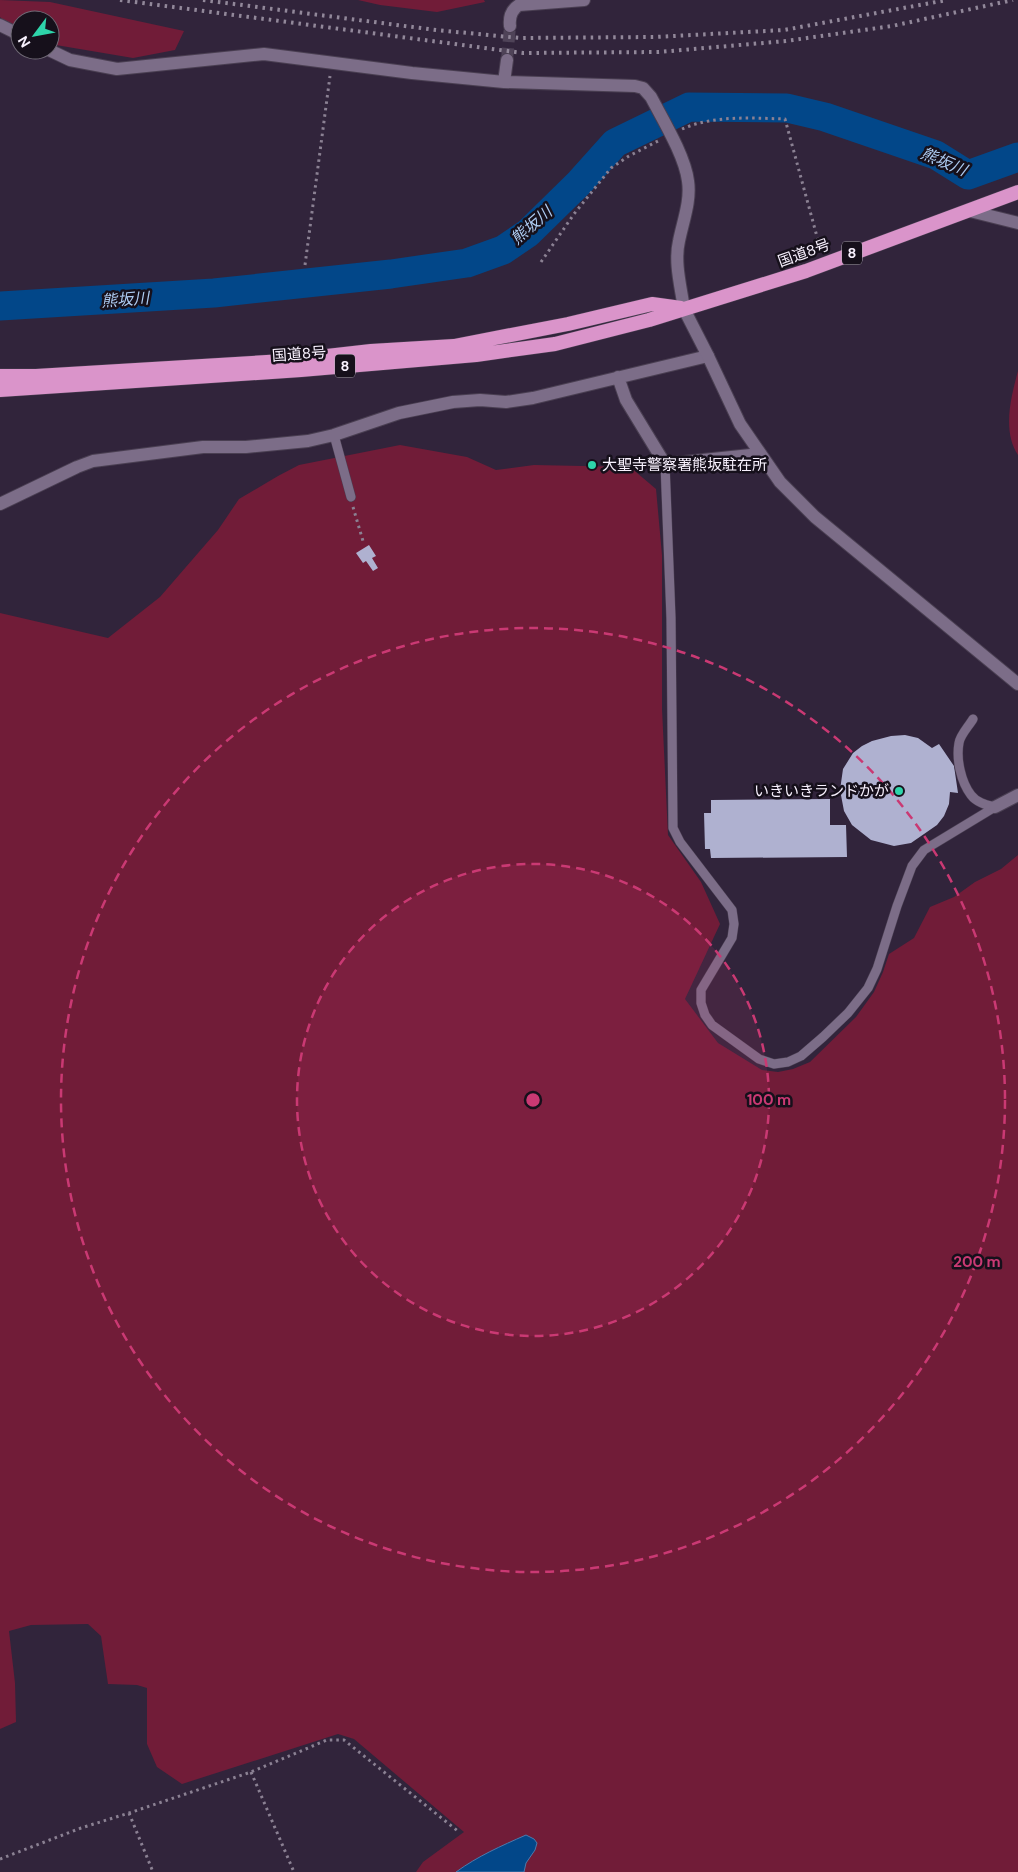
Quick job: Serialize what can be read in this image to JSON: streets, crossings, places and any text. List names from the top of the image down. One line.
{"streets":{"highway":["国道8号","8"]},"water":["熊坂川"],"places":["大聖寺警察署熊坂駐在所","いきいきランドかが"],"north":"bottom left","rings":["100 m","200 m"]}
